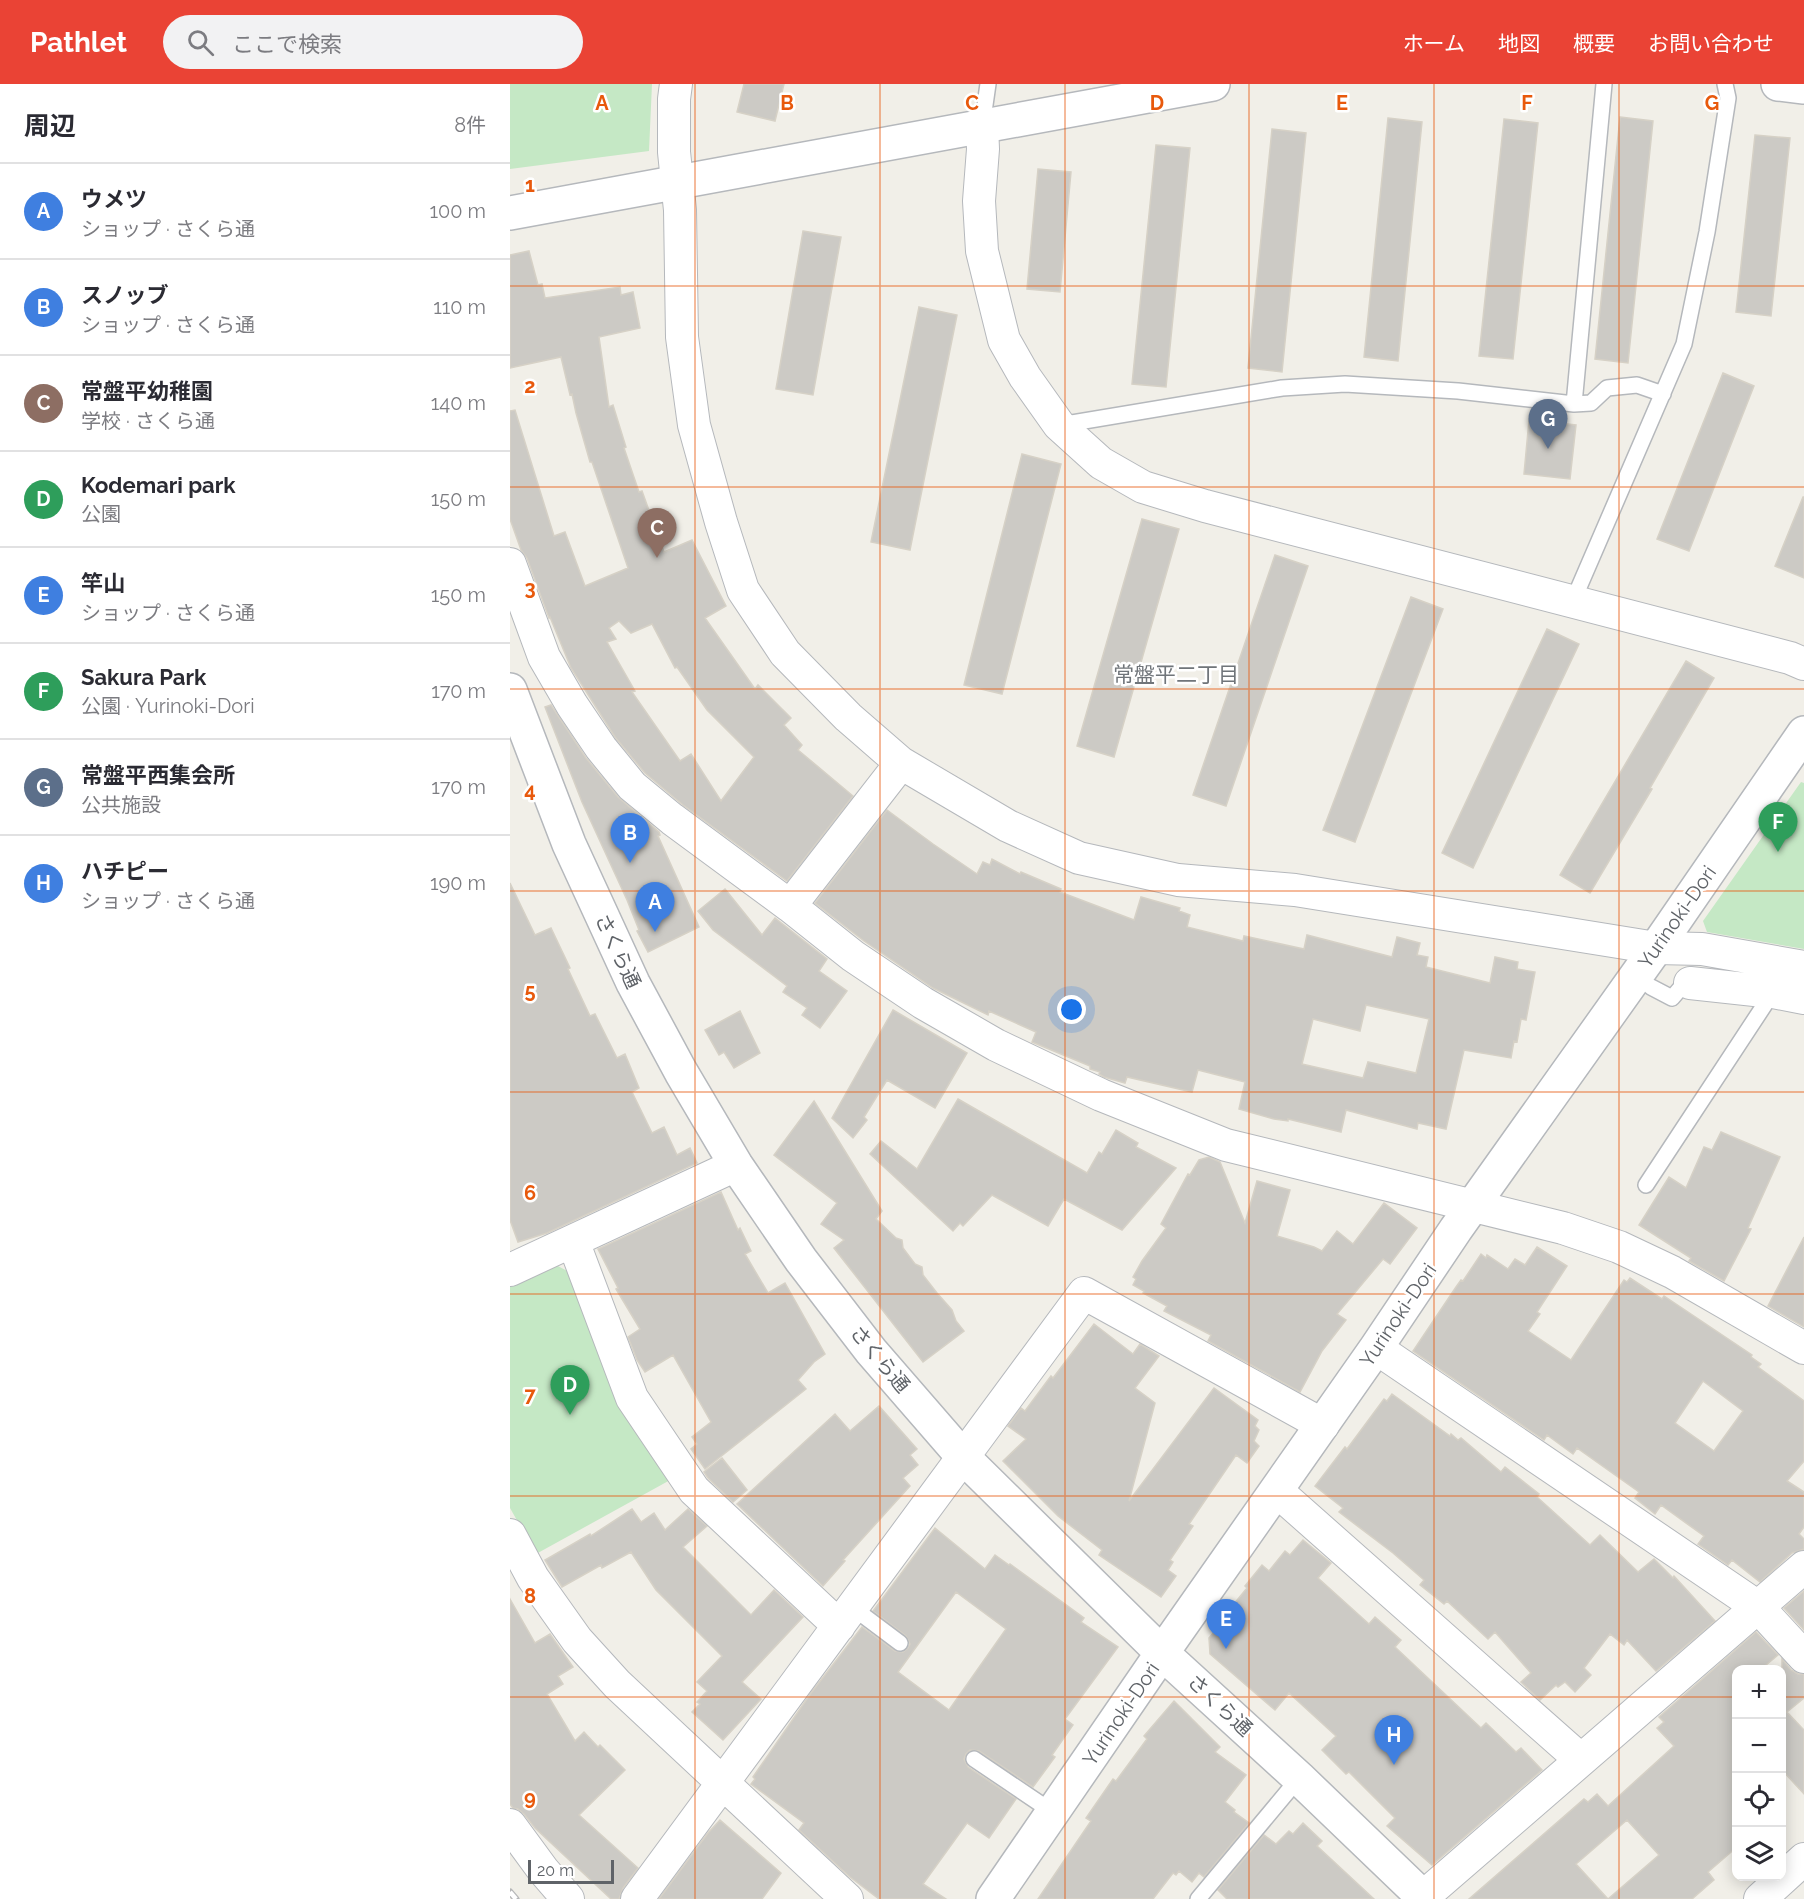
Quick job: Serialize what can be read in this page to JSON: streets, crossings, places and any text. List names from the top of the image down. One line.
{"streets":{"street":["Yurinoki-Dori","さくら通"]},"crossings":[["Yurinoki-Dori","さくら通"]],"districts":["常盤平二丁目"],"scale_bar":"20 m","page":{"header":"Pathlet","search":"ここで検索","nav":["ホーム","地図","概要","お問い合わせ"],"heading":["周辺","8件"],"list":[{"mark":"A","name":"ウメツ","note":"ショップ · さくら通","value":"100 m"},{"mark":"B","name":"スノッブ","note":"ショップ · さくら通","value":"110 m"},{"mark":"C","name":"常盤平幼稚園","note":"学校 · さくら通","value":"140 m"},{"mark":"D","name":"Kodemari park","note":"公園","value":"150 m"},{"mark":"E","name":"竿山","note":"ショップ · さくら通","value":"150 m"},{"mark":"F","name":"Sakura Park","note":"公園 · Yurinoki-Dori","value":"170 m"},{"mark":"G","name":"常盤平西集会所","note":"公共施設","value":"170 m"},{"mark":"H","name":"ハチピー","note":"ショップ · さくら通","value":"190 m"}],"pins":["G","C","F","B","A","D","E","H"],"map_buttons":["+","−"],"scale":"20 m"},"grid":{"columns":["A","B","C","D","E","F","G"],"rows":["1","2","3","4","5","6","7","8","9"]}}
